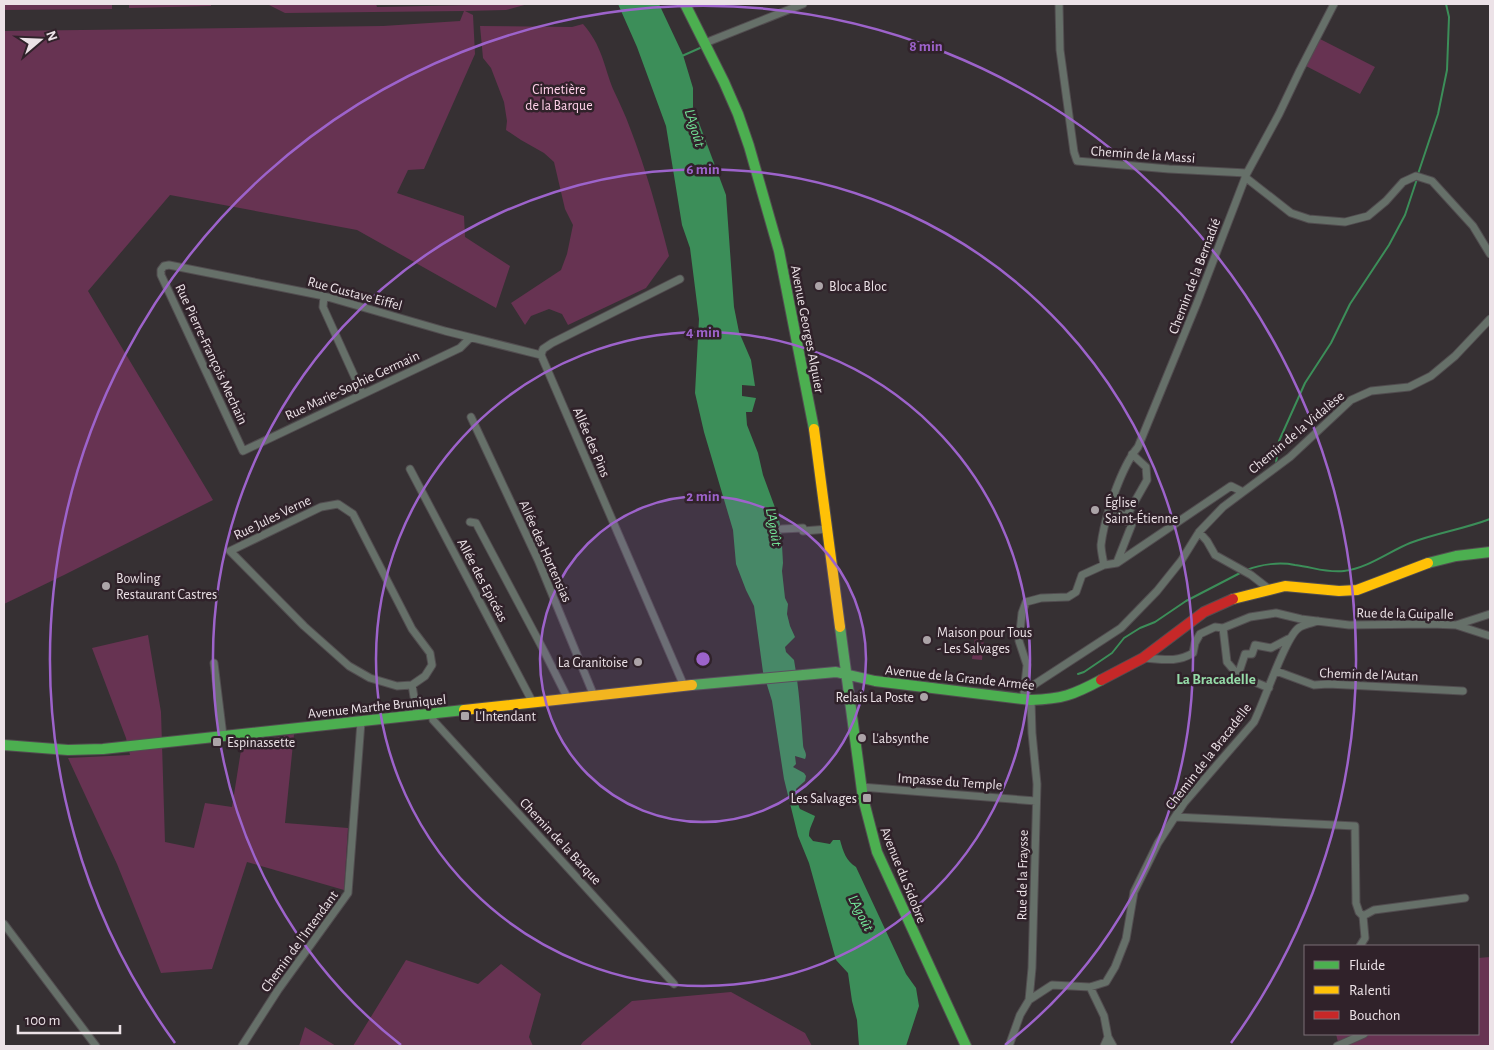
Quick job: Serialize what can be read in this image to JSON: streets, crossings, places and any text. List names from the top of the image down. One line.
{"streets":{"main road":["Avenue Georges Alquier","Avenue de la Grande Armée","Avenue Marthe Bruniquel","Avenue du Sidobre"],"street":["Chemin de la Massi","Chemin de la Bernadié","Rue Gustave Eiffel","Rue Pierre-François Mechain","Rue Marie-Sophie Germain","Chemin de la Vidalèse","Allée des Pins","Rue Jules Verne","Allée des Hortensias","Allée des Epicéas","Rue de la Guipalle","Chemin de l'Autan","Chemin de la Bracadelle","Impasse du Temple","Chemin de la Barque","Rue de la Fraysse","Chemin de l'Intendant"]},"crossings":[["Chemin de la Massi","Chemin de la Bernadié"],["Chemin de la Bernadié","Rue de la Fraysse"],["Rue Gustave Eiffel","Rue Pierre-François Mechain"],["Rue Gustave Eiffel","Rue Marie-Sophie Germain"],["Rue Gustave Eiffel","Allée des Pins"],["Avenue Georges Alquier","Avenue de la Grande Armée"],["Avenue Georges Alquier","Avenue du Sidobre"],["Rue Pierre-François Mechain","Rue Marie-Sophie Germain"],["Chemin de la Vidalèse","Avenue de la Grande Armée"],["Chemin de la Vidalèse","Rue de la Fraysse"],["Allée des Pins","Avenue Marthe Bruniquel"],["Allée des Hortensias","Avenue Marthe Bruniquel"],["Allée des Epicéas","Avenue Marthe Bruniquel"],["Rue de la Guipalle","Avenue de la Grande Armée"],["Chemin de l'Autan","Chemin de la Bracadelle"],["Avenue de la Grande Armée","Avenue Marthe Bruniquel"],["Avenue de la Grande Armée","Avenue du Sidobre"],["Avenue de la Grande Armée","Rue de la Fraysse"],["Avenue Marthe Bruniquel","Chemin de la Barque"],["Avenue Marthe Bruniquel","Chemin de l'Intendant"],["Impasse du Temple","Avenue du Sidobre"],["Impasse du Temple","Rue de la Fraysse"]],"districts":["La Bracadelle"],"water":["L'Agoût"],"parks":["Cimetière de la Barque"],"places":{"other":["Bloc a Bloc","Église Saint-Étienne","Bowling Restaurant Castres","Maison pour Tous - Les Salvages","La Granitoise","Relais La Poste","L'absynthe"],"transit":["L'Intendant","Espinassette","Les Salvages"]},"legend":["Fluide","Ralenti","Bouchon"],"scale_bar":"100 m","north":"right","rings":["8 min","6 min","4 min","2 min"]}
